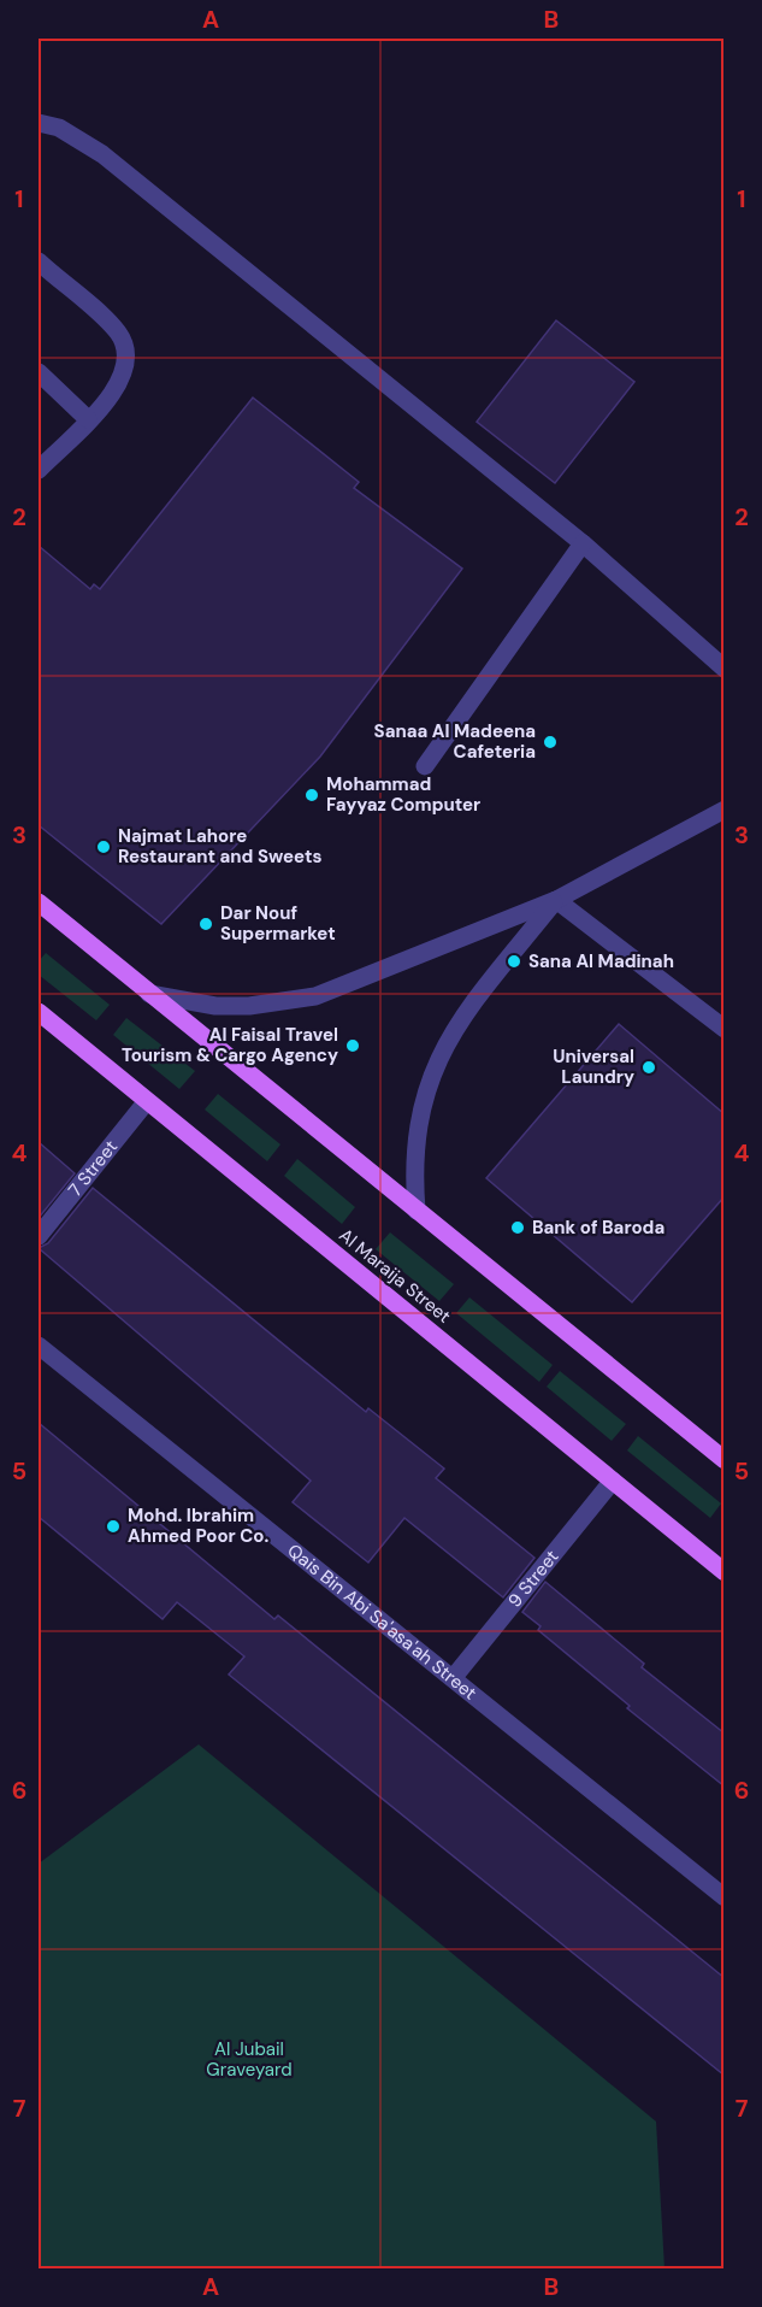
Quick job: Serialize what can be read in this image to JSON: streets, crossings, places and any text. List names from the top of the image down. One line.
{"streets":{"main road":["Al Maraija Street"],"street":["7 Street","9 Street","Qais Bin Abi Sa'asa'ah Street"]},"crossings":[["7 Street","Al Maraija Street"],["Al Maraija Street","9 Street"],["9 Street","Qais Bin Abi Sa'asa'ah Street"]],"parks":["Al Jubail Graveyard"],"places":["Sanaa Al Madeena Cafeteria","Mohammad Fayyaz Computer","Najmat Lahore Restaurant and Sweets","Dar Nouf Supermarket","Sana Al Madinah","Al Faisal Travel Tourism & Cargo Agency","Universal Laundry","Bank of Baroda","Mohd. Ibrahim Ahmed Poor Co."],"grid":{"columns":["A","B"],"rows":["1","2","3","4","5","6","7"]}}
